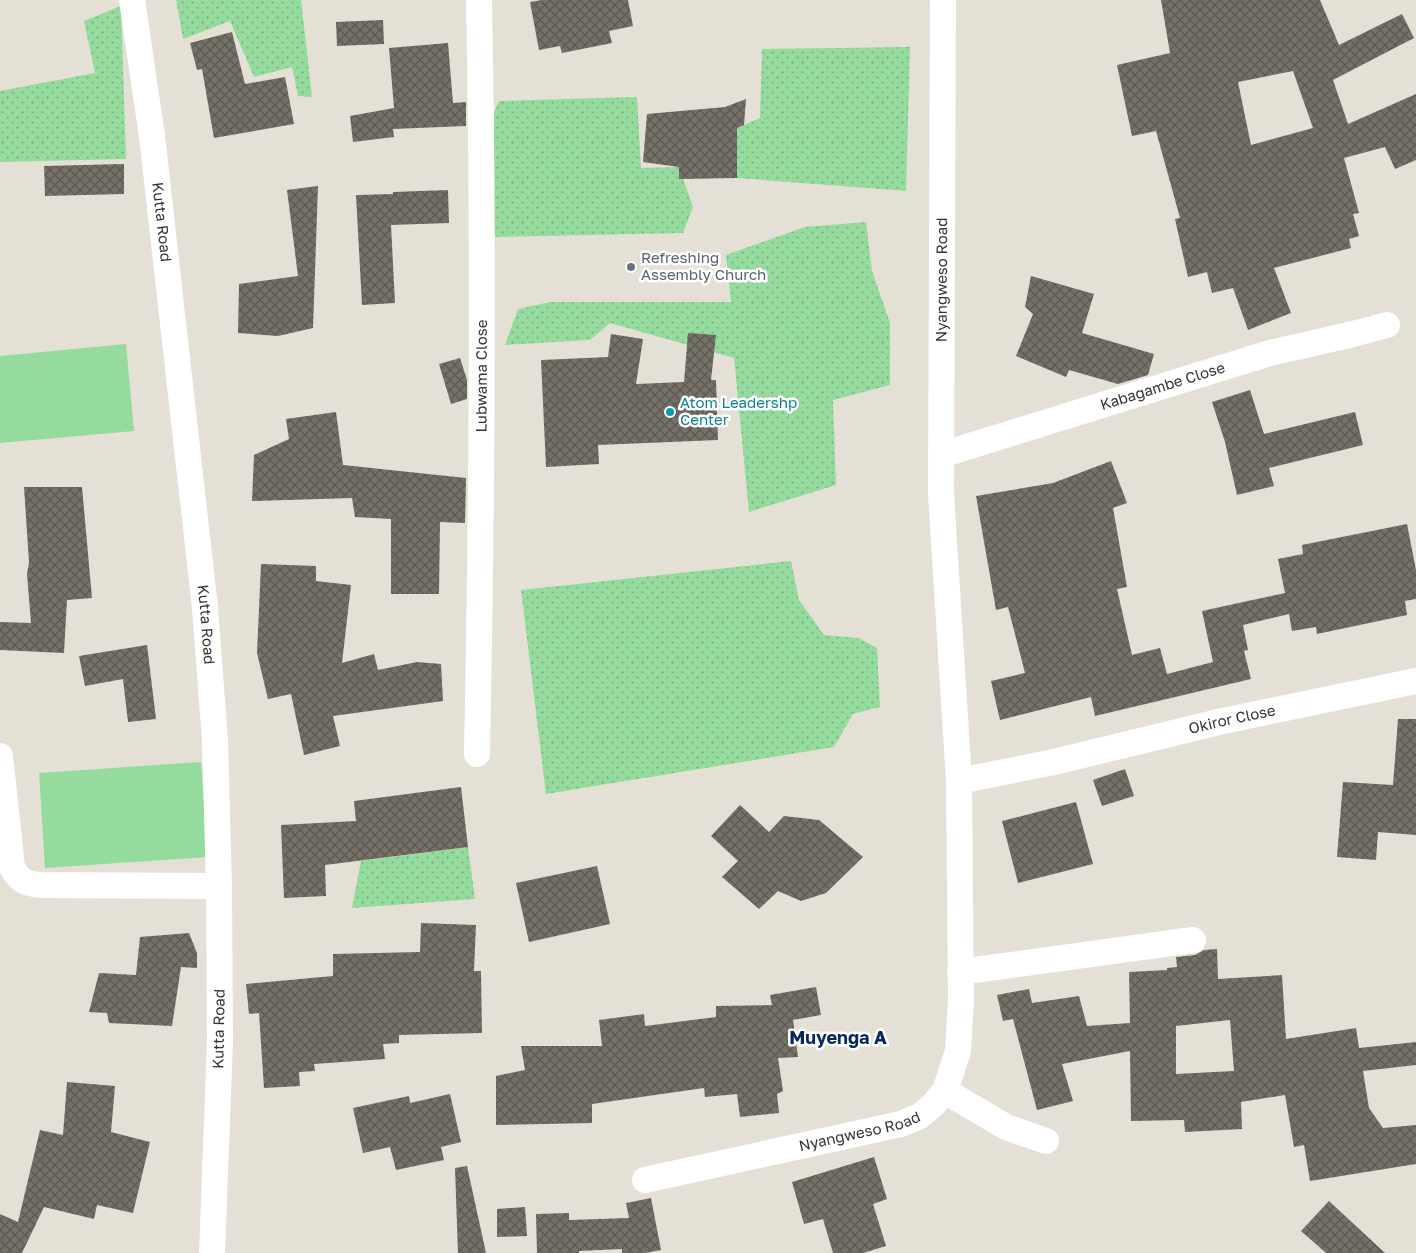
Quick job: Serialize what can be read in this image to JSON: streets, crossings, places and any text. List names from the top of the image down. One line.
{"streets":{"street":["Kutta Road","Nyangweso Road","Lubwama Close","Kabagambe Close","Okiror Close"]},"crossings":[["Nyangweso Road","Kabagambe Close"],["Nyangweso Road","Okiror Close"]],"districts":["Muyenga A"],"places":["Refreshing Assembly Church","Atom Leadershp Center"]}
